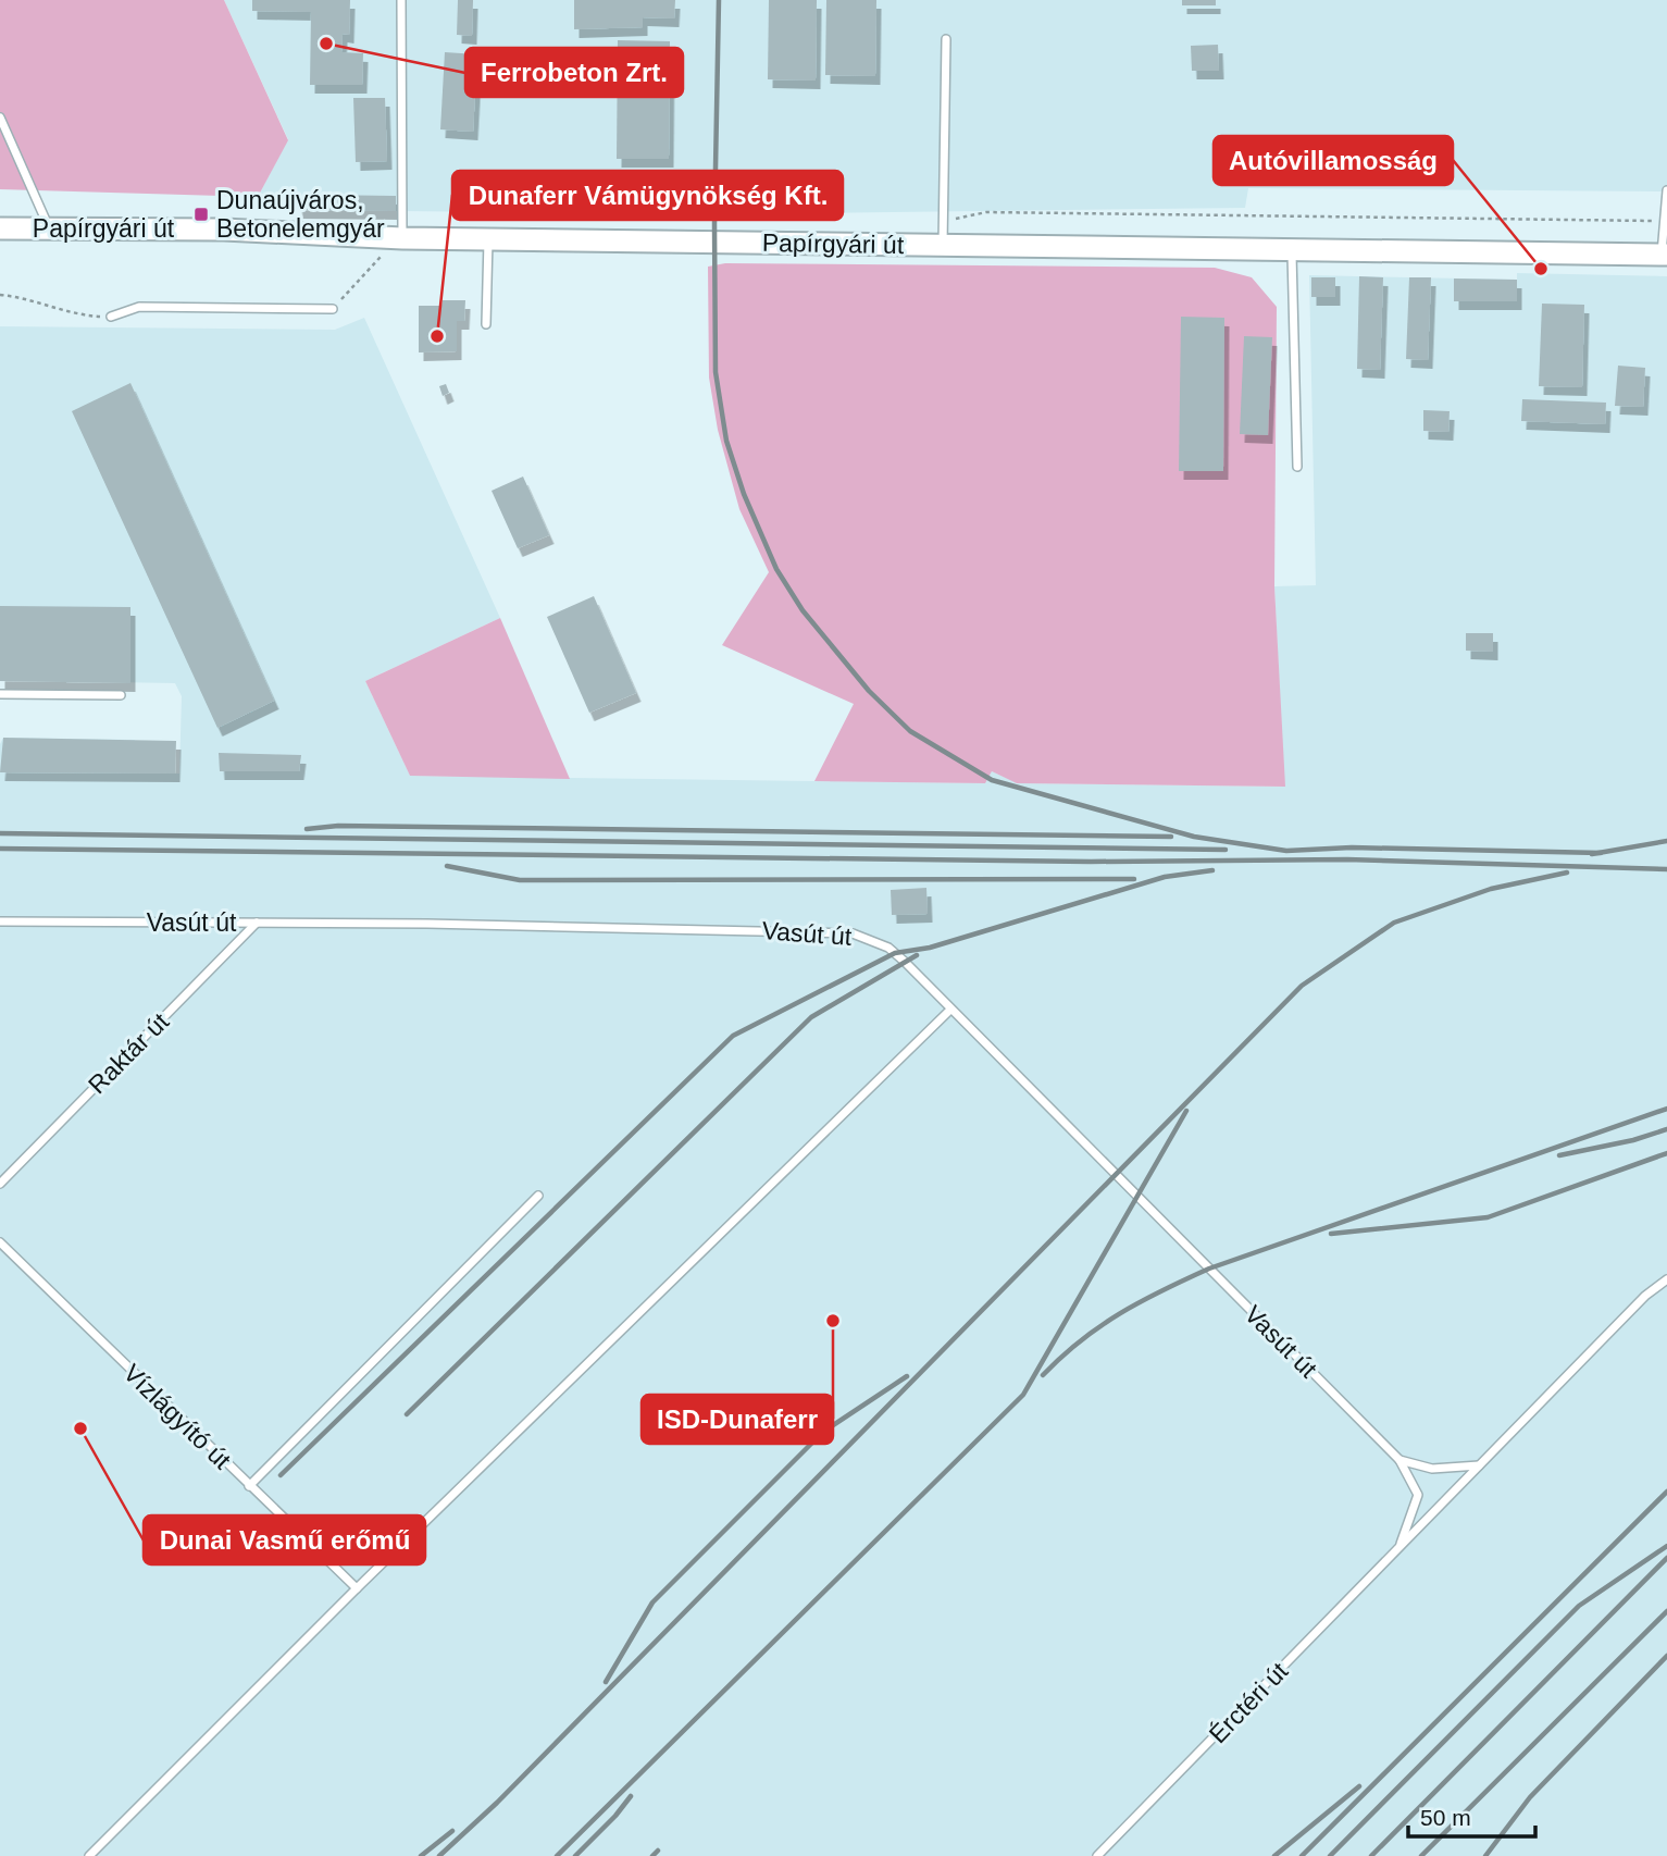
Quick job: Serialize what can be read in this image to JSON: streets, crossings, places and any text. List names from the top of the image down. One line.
{"streets":{"street":["Papírgyári út"],"lane":["Vasút út","Raktár út","Vízlágyító út","Érctéri út"]},"crossings":[["Vasút út","Raktár út"],["Vasút út","Érctéri út"]],"places":{"other":["Ferrobeton Zrt.","Autóvillamosság","Dunaferr Vámügynökség Kft.","ISD-Dunaferr","Dunai Vasmű erőmű"],"transit":["Dunaújváros, Betonelemgyár"]},"scale_bar":"50 m"}
